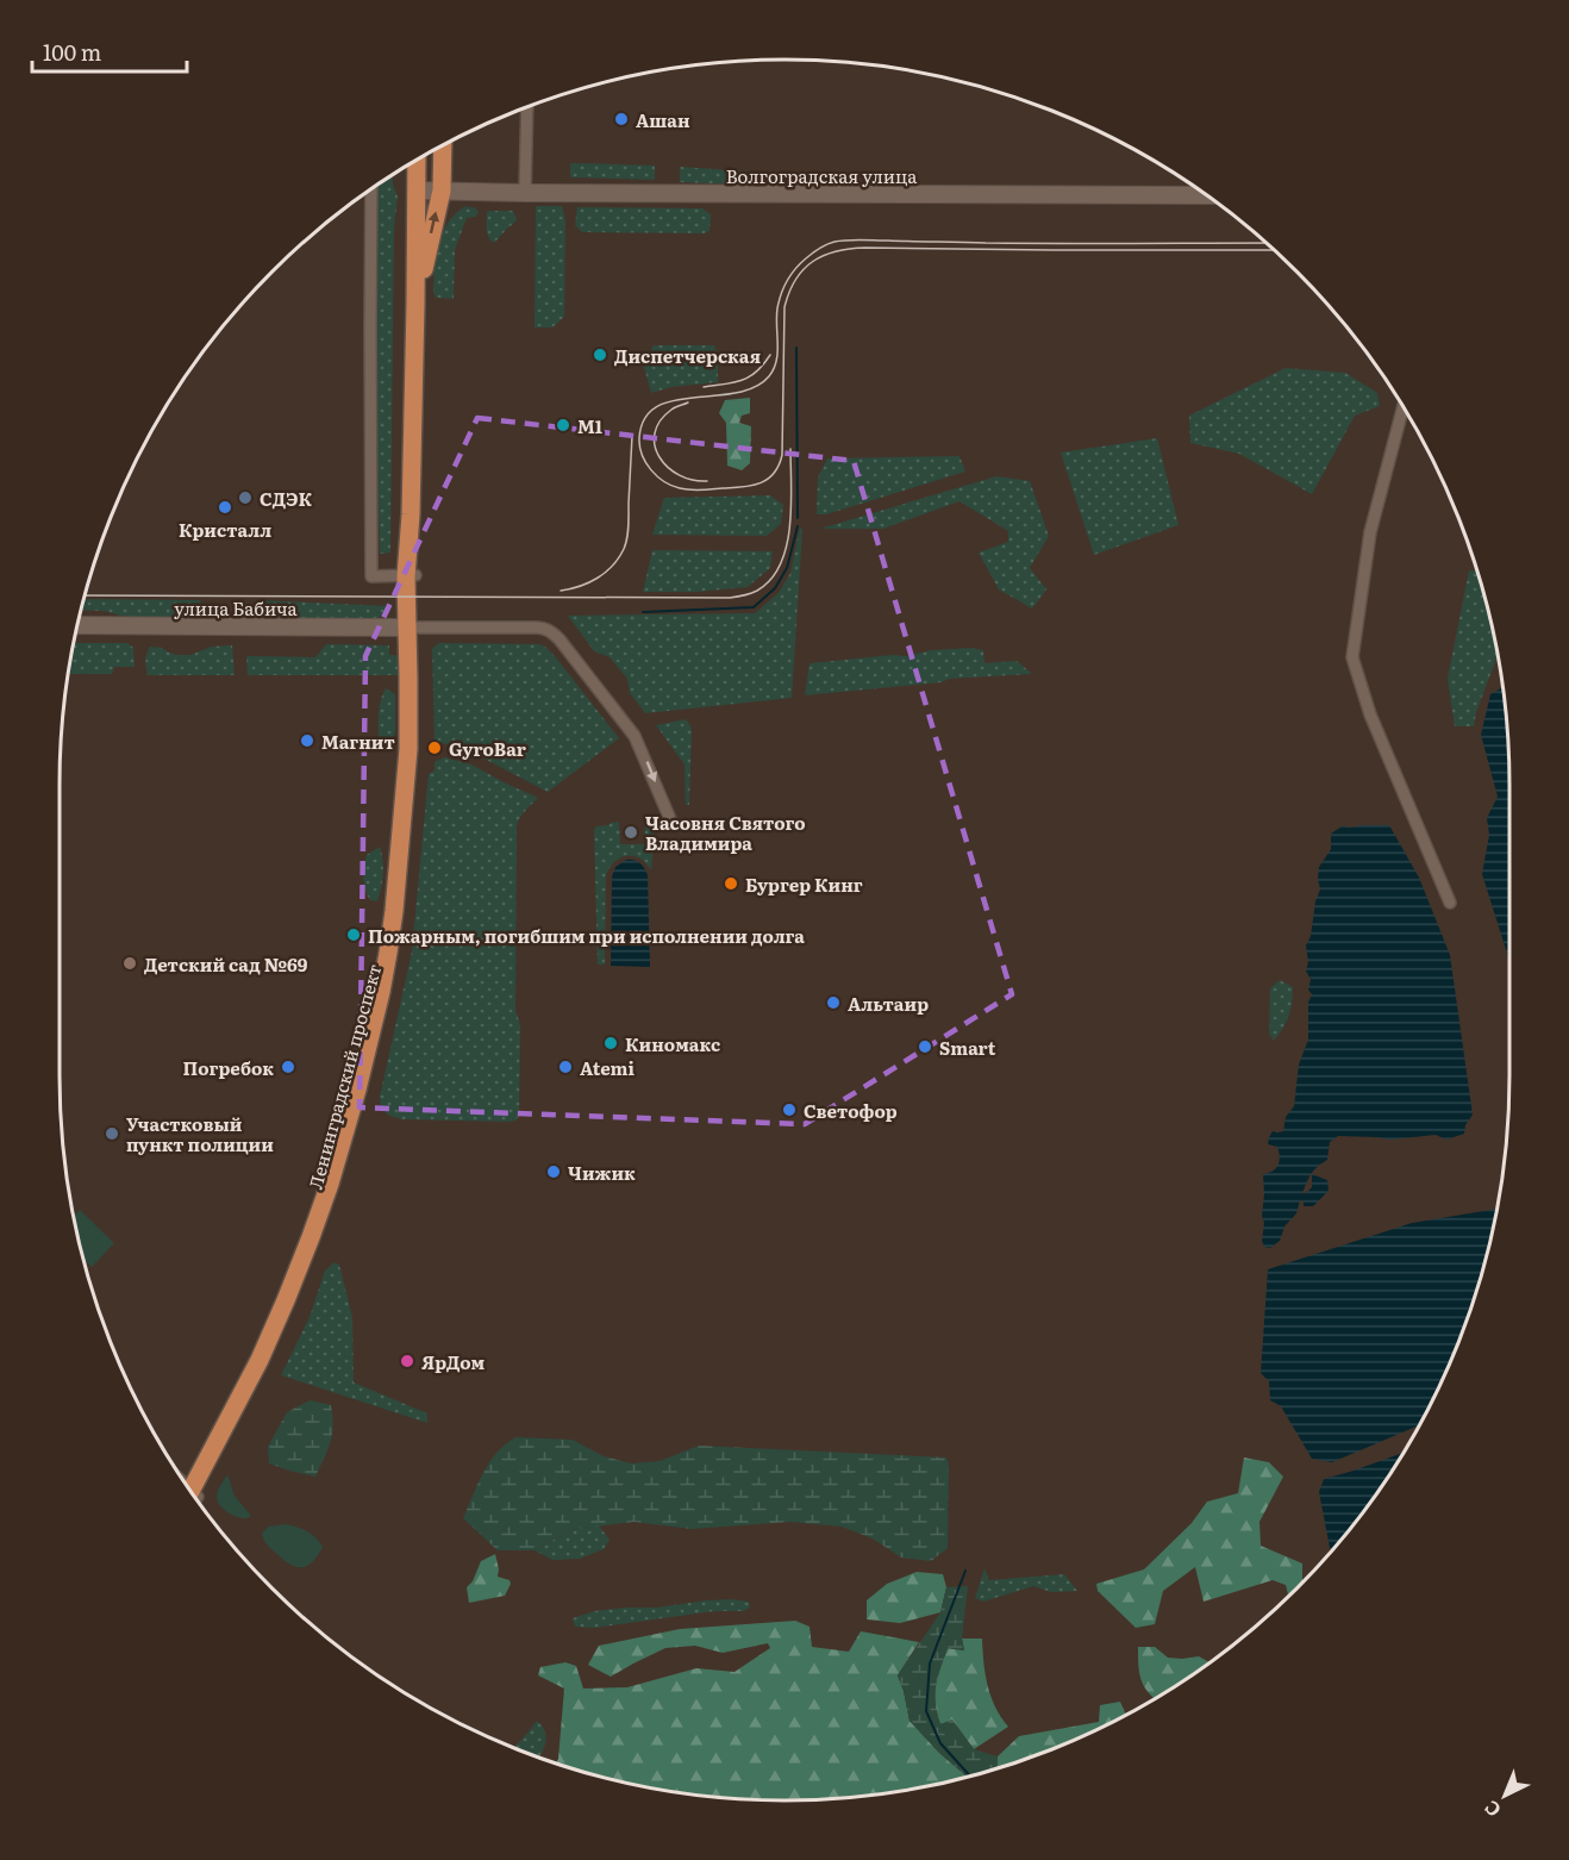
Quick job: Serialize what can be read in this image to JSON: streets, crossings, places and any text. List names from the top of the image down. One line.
{"streets":{"main road":["Ленинградский проспект"],"street":["Волгоградская улица","улица Бабича"]},"crossings":[["Волгоградская улица","Ленинградский проспект"],["улица Бабича","Ленинградский проспект"]],"places":["Ашан","Диспетчерская","М1","СДЭК","Кристалл","Магнит","GyroBar","Часовня Святого Владимира","Бургер Кинг","Пожарным, погибшим при исполнении долга","Детский сад №69","Альтаир","Киномакс","Smart","Погребок","Atemi","Светофор","Участковый пункт полиции","Чижик","ЯрДом"],"scale_bar":"100 m","north":"bottom left"}
